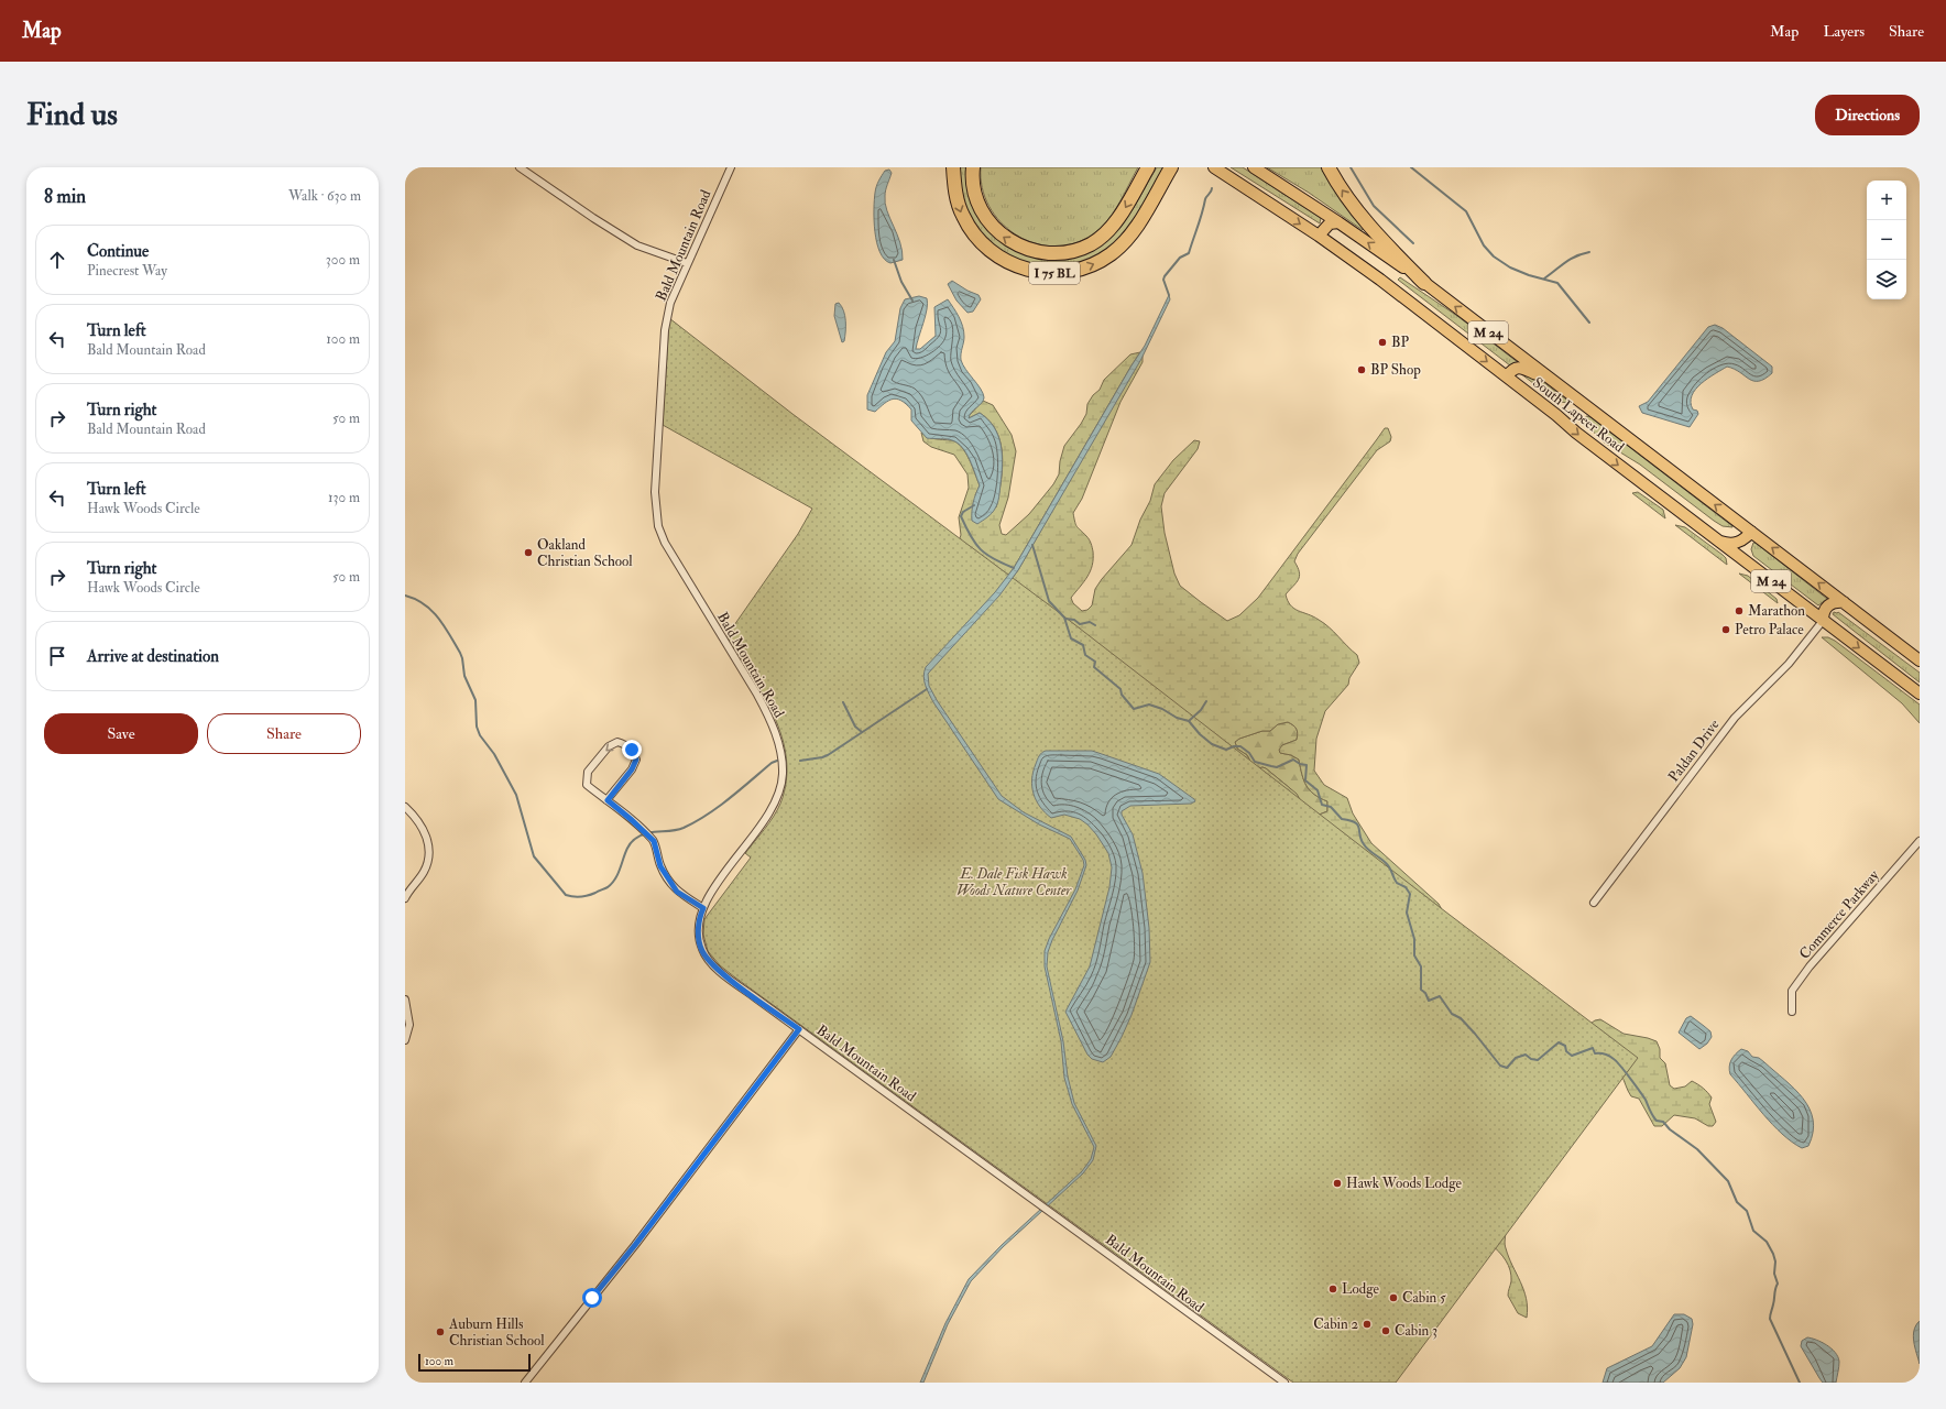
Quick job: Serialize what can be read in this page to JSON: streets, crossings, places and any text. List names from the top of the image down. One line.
{"streets":{"highway":["I 75 BL"],"main road":["M 24","South Lapeer Road"],"street":["Bald Mountain Road","Paldan Drive","Commerce Parkway"]},"crossings":[["South Lapeer Road","Paldan Drive"]],"parks":["E. Dale Fisk Hawk Woods Nature Center"],"places":["BP","BP Shop","Oakland Christian School","Marathon","Petro Palace","Hawk Woods Lodge","Lodge","Cabin 5","Cabin 2","Cabin 3","Auburn Hills Christian School"],"scale_bar":"100 m","page":{"header":"Map","nav":["Map","Layers","Share"],"buttons":["Directions",["Save","Share"]],"title":"Find us","heading":["8 min","Walk · 630 m"],"map_buttons":["+","−"],"list":[["Continue","Pinecrest Way","300 m"],["Turn left","Bald Mountain Road","100 m"],["Turn right","Bald Mountain Road","50 m"],["Turn left","Hawk Woods Circle","130 m"],["Turn right","Hawk Woods Circle","50 m"],"Arrive at destination"],"scale":"100 m"}}
